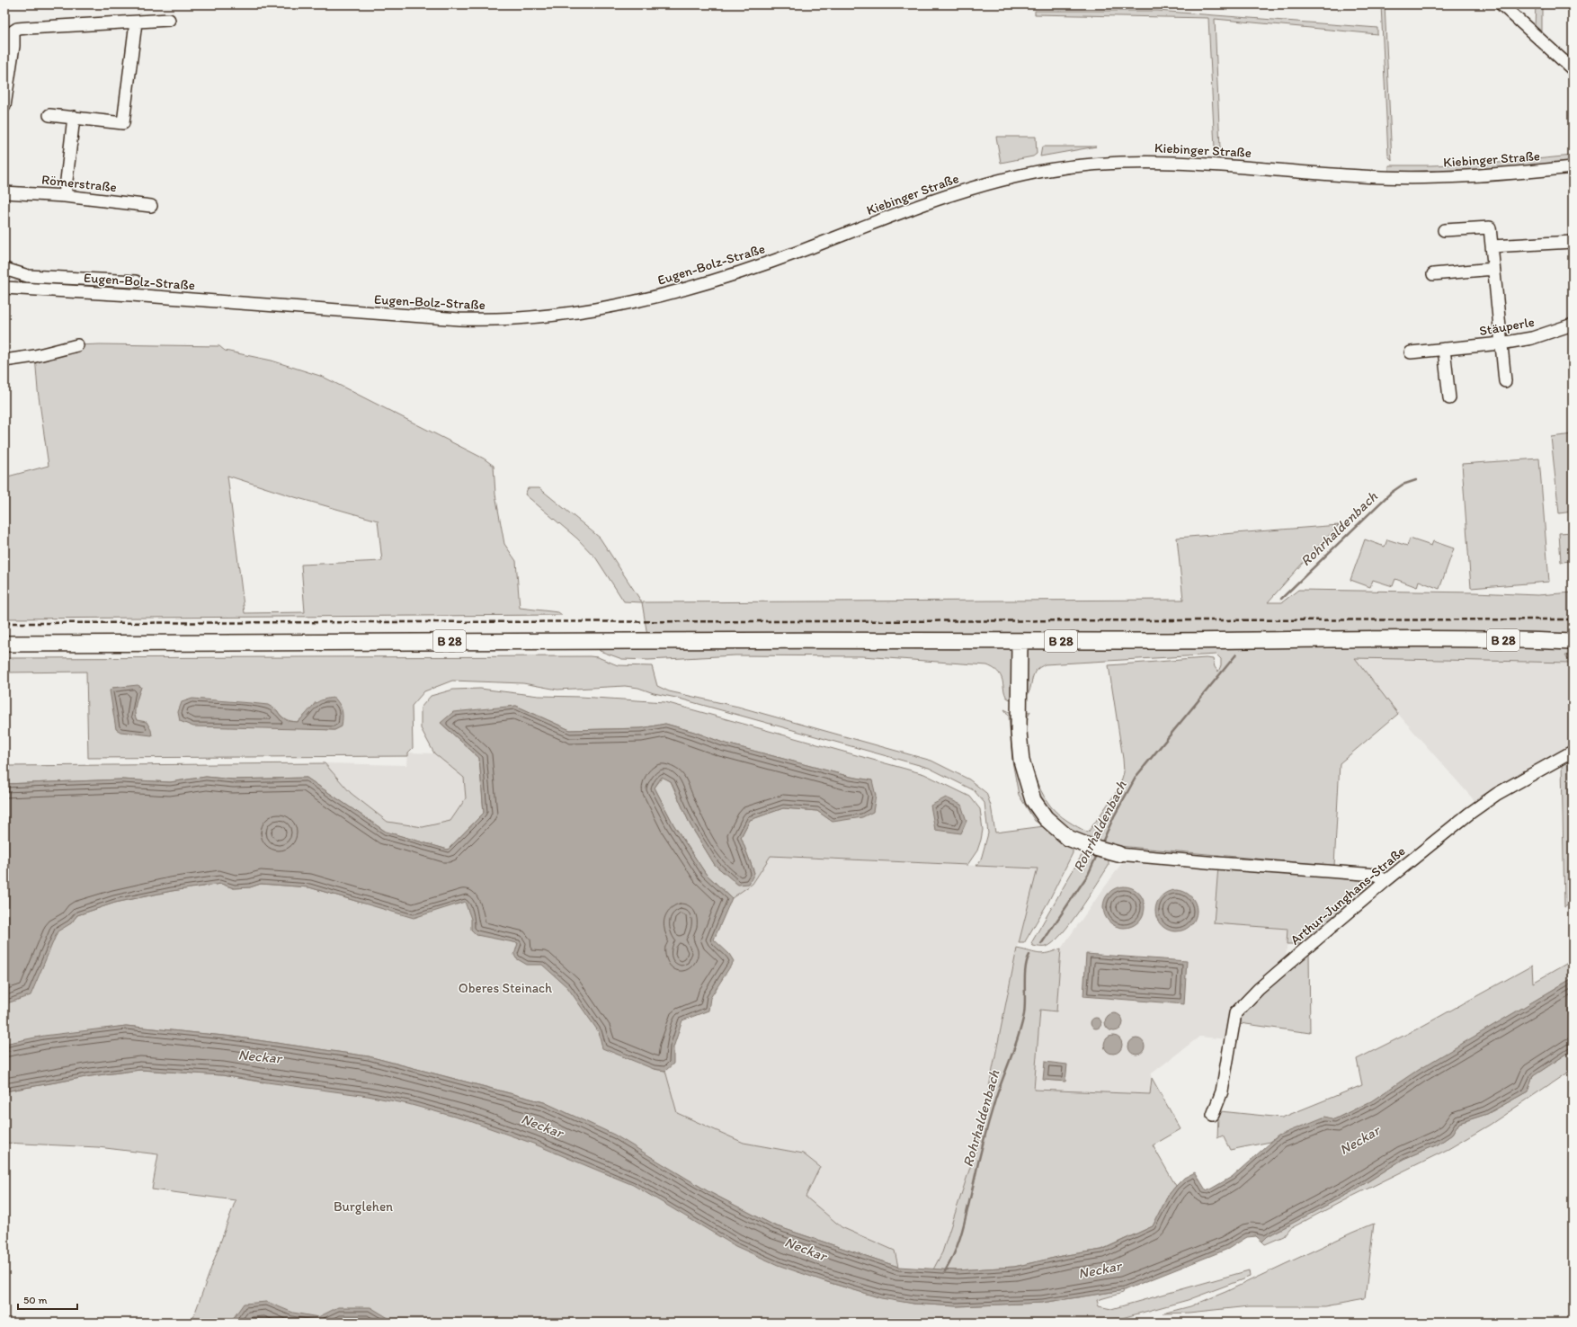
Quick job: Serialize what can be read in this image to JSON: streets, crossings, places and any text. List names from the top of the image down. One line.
{"streets":{"main road":["B 28"],"street":["Kiebinger Straße","Römerstraße","Eugen-Bolz-Straße","Stäuperle","Arthur-Junghans-Straße"]},"crossings":[["Kiebinger Straße","Eugen-Bolz-Straße"]],"water":["Rohrhaldenbach","Neckar"],"parks":["Oberes Steinach","Burglehen"],"scale_bar":"50 m"}
